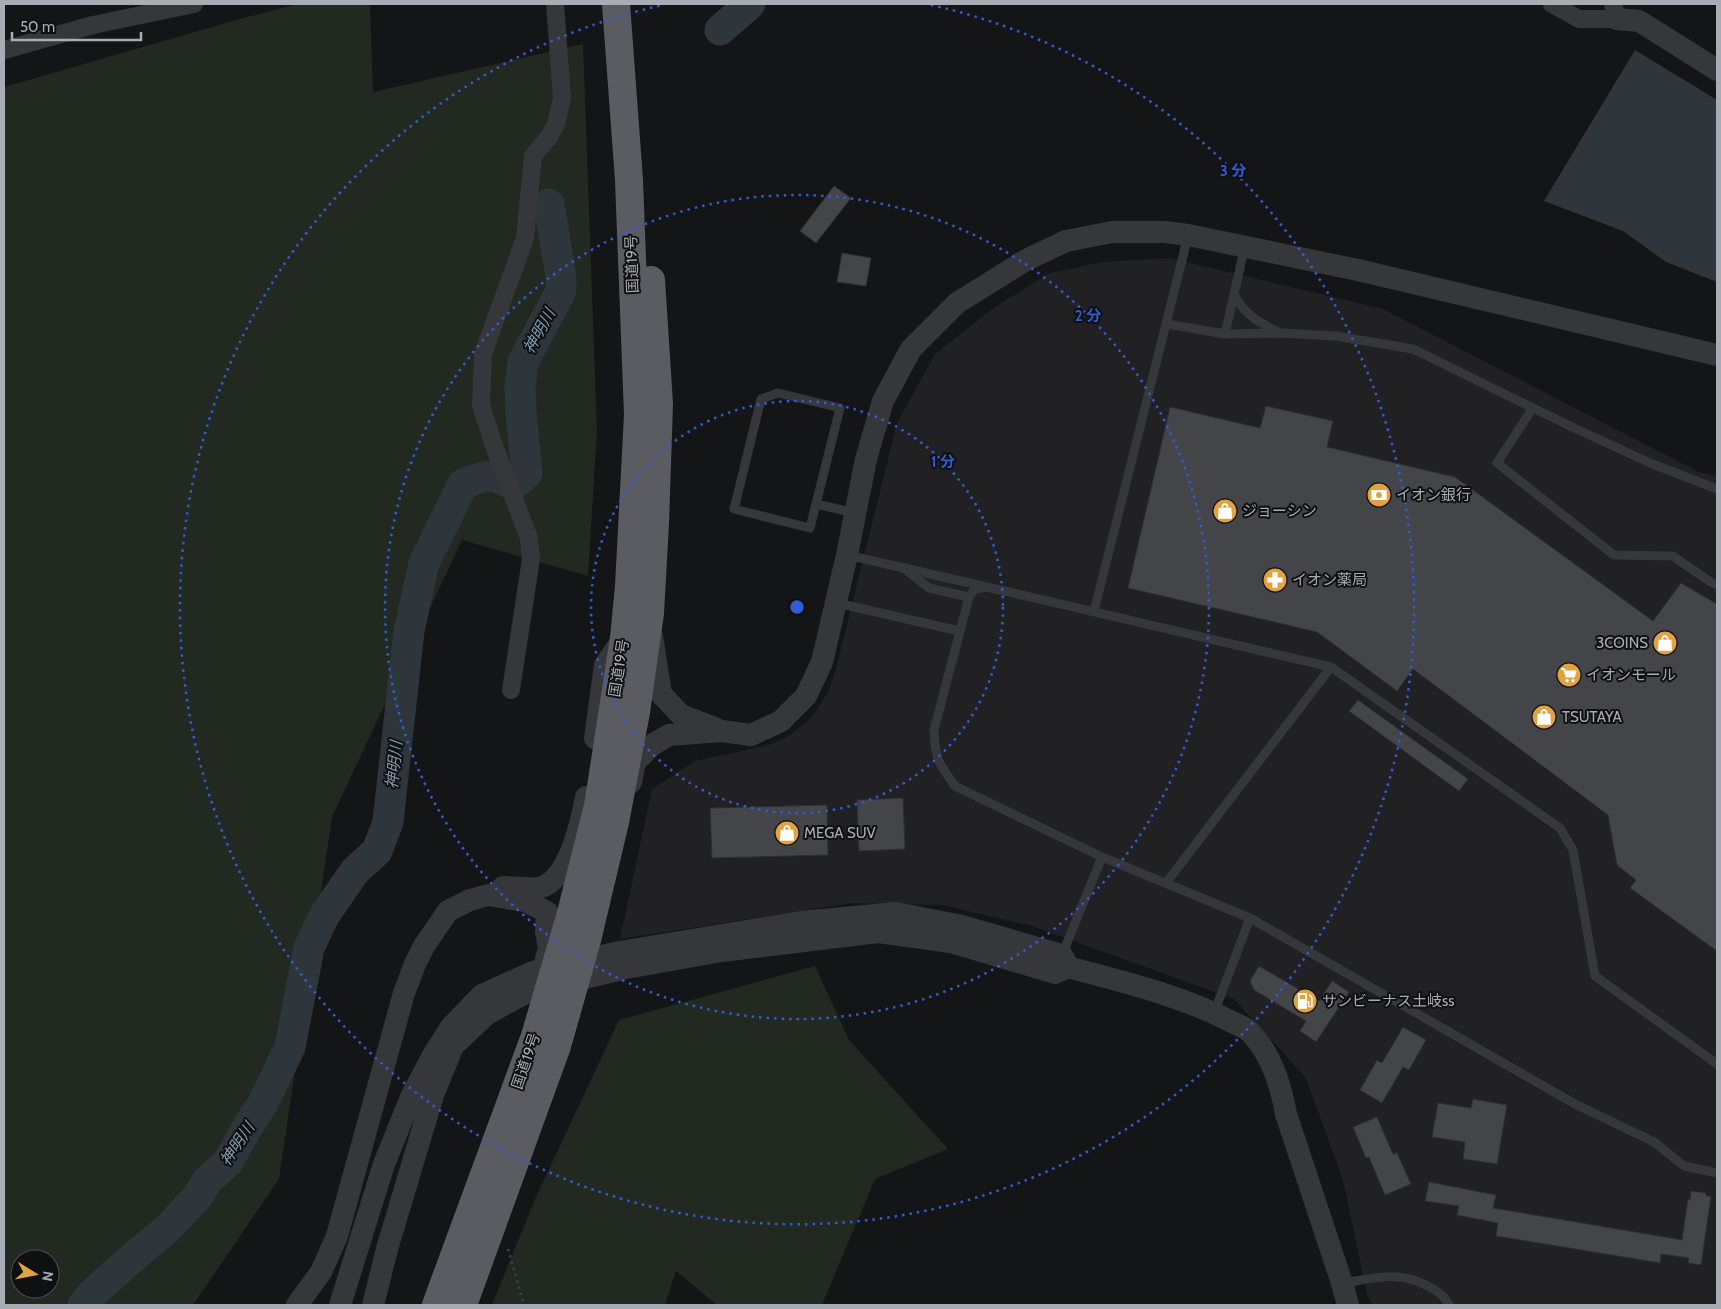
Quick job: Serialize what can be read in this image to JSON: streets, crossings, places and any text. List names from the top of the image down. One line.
{"streets":{"highway":["国道19号"]},"water":["神明川"],"places":{"bank":["イオン銀行"],"shop":["ジョーシン","3COINS","TSUTAYA","MEGA SUV"],"pharmacy":["イオン薬局"],"supermarket":["イオンモール"],"fuel station":["サンビーナス土岐ss"]},"scale_bar":"50 m","north":"right","rings":["3 分","2 分","1 分"]}
